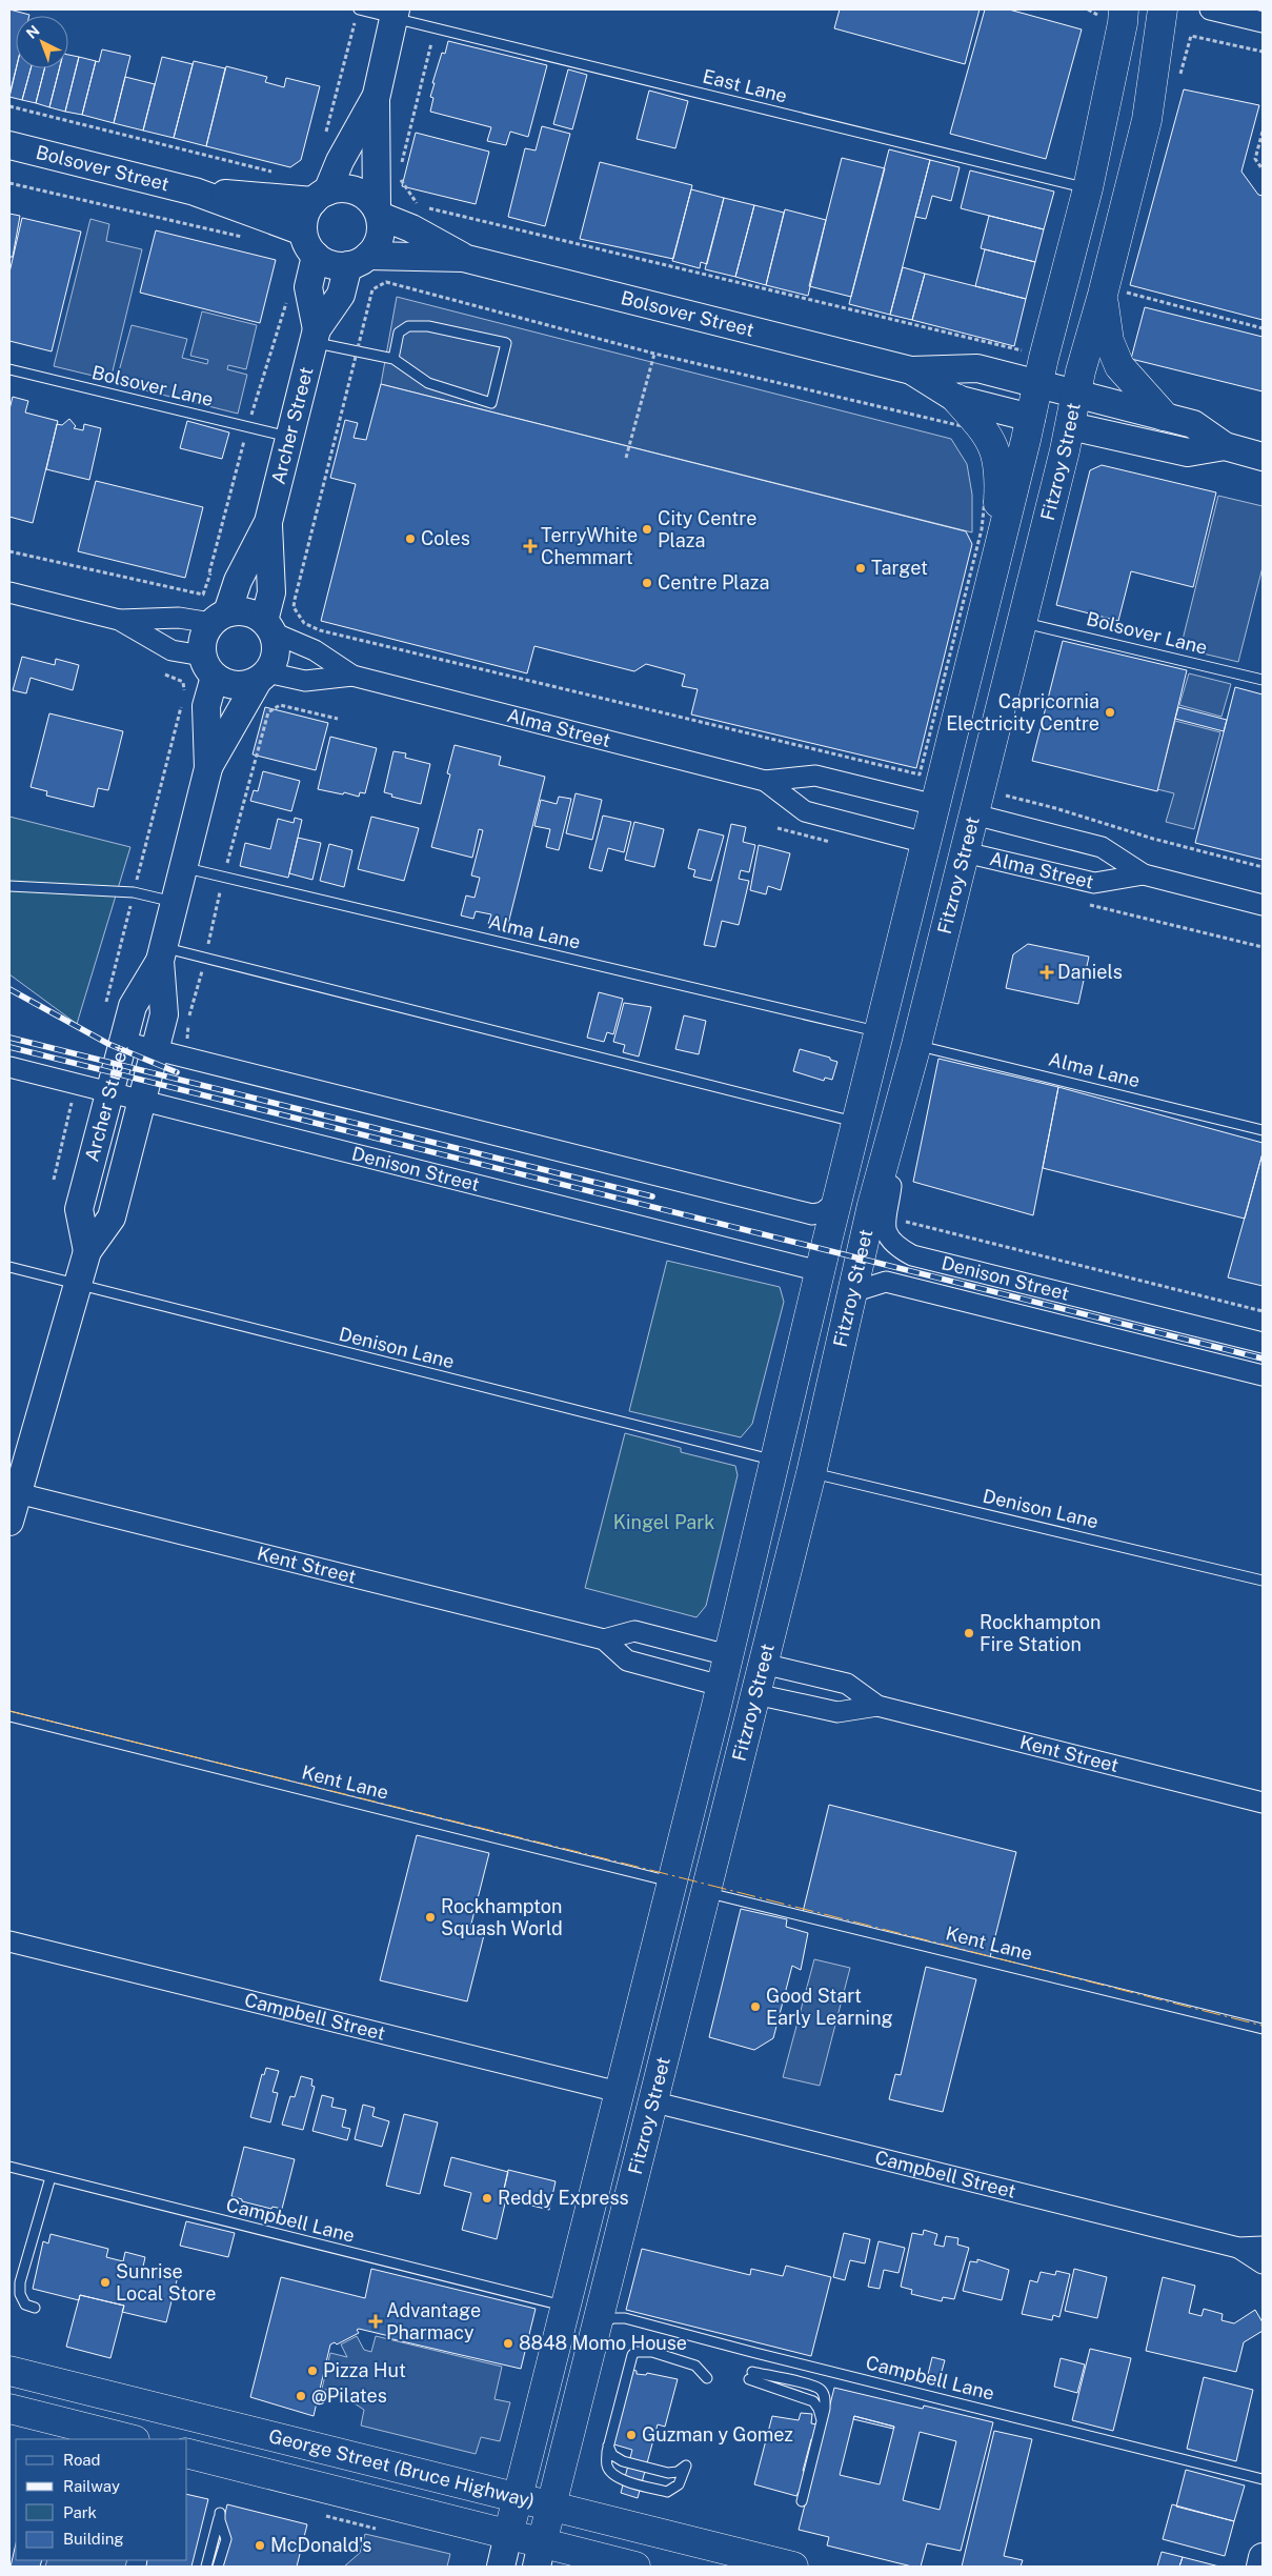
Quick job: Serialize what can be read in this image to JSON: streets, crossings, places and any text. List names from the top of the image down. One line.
{"streets":{"main road":["Bolsover Street","Fitzroy Street","Alma Street","Kent Street","George Street (Bruce Highway)"],"street":["Archer Street","Denison Street","Campbell Street"],"lane":["East Lane","Bolsover Lane","Alma Lane","Denison Lane","Kent Lane","Campbell Lane"]},"crossings":[["East Lane","Fitzroy Street"],["Bolsover Street","Archer Street"],["Bolsover Street","Fitzroy Street"],["Bolsover Lane","Archer Street"],["Bolsover Lane","Fitzroy Street"],["Archer Street","Alma Street"],["Archer Street","Alma Lane"],["Archer Street","Denison Street"],["Archer Street","Denison Lane"],["Archer Street","Kent Street"],["Fitzroy Street","Alma Street"],["Fitzroy Street","Alma Lane"],["Fitzroy Street","Denison Street"],["Fitzroy Street","Denison Lane"],["Fitzroy Street","Kent Street"],["Fitzroy Street","Kent Lane"],["Fitzroy Street","Campbell Street"],["Fitzroy Street","Campbell Lane"],["Fitzroy Street","George Street (Bruce Highway)"]],"parks":["Kingel Park"],"places":{"other":["City Centre Plaza","Coles","Target","Centre Plaza","Capricornia Electricity Centre","Rockhampton Fire Station","Rockhampton Squash World","Good Start Early Learning","Reddy Express","Sunrise Local Store","8848 Momo House","Pizza Hut","@Pilates","Guzman y Gomez","McDonald's"],"health":["TerryWhite Chemmart","Daniels","Advantage Pharmacy"]},"legend":["Road","Railway","Park","Building"],"north":"top left"}
